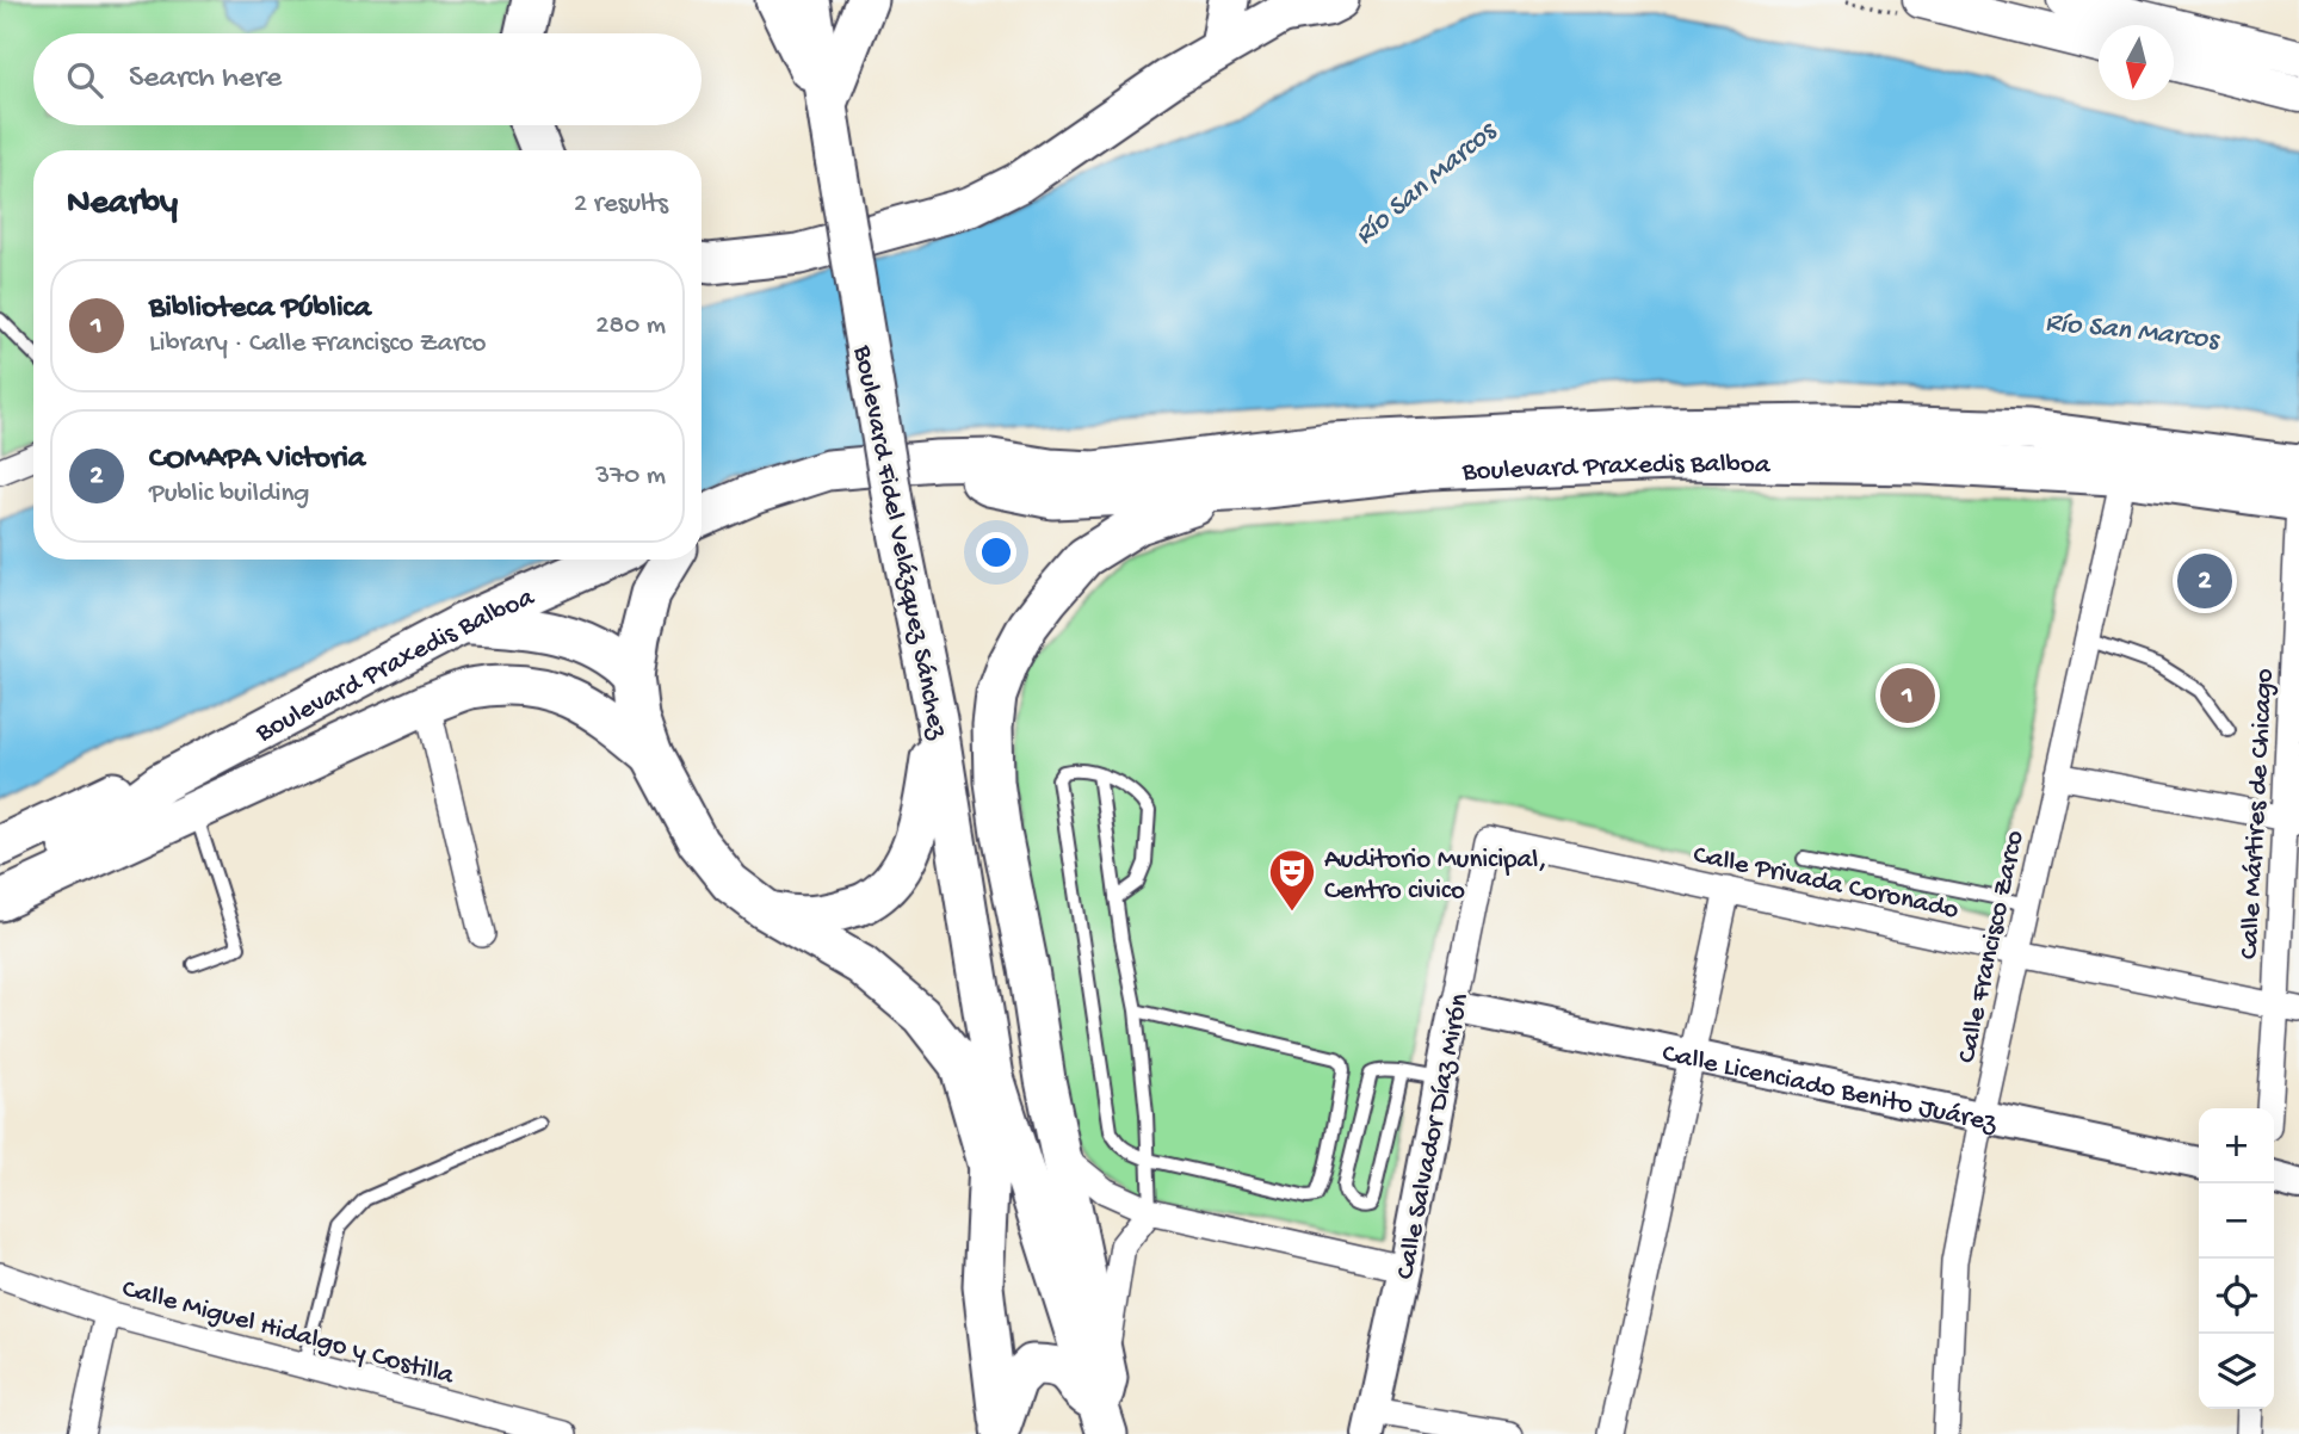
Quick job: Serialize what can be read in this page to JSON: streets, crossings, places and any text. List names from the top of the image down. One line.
{"streets":{"main road":["Boulevard Praxedis Balboa","Boulevard Fidel Velázquez Sánchez"],"street":["Calle Mártires de Chicago","Calle Privada Coronado","Calle Francisco Zarco","Calle Licenciado Benito Juárez","Calle Salvador Díaz Mirón","Calle Miguel Hidalgo y Costilla"]},"crossings":[["Boulevard Praxedis Balboa","Calle Mártires de Chicago"],["Boulevard Praxedis Balboa","Calle Francisco Zarco"],["Calle Mártires de Chicago","Calle Privada Coronado"],["Calle Privada Coronado","Calle Francisco Zarco"],["Calle Privada Coronado","Calle Salvador Díaz Mirón"],["Calle Francisco Zarco","Calle Licenciado Benito Juárez"],["Calle Licenciado Benito Juárez","Calle Salvador Díaz Mirón"]],"water":["Río San Marcos"],"places":{"theatre":["Auditorio Municipal, Centro civico"]},"north":"bottom","page":{"search":"Search here","heading":["Nearby","2 results"],"list":[{"mark":"1","name":"Biblioteca Pública","note":"Library · Calle Francisco Zarco","value":"280 m"},{"mark":"2","name":"COMAPA Victoria","note":"Public building","value":"370 m"}],"pins":["2","1"],"map_buttons":["+","−"]}}
